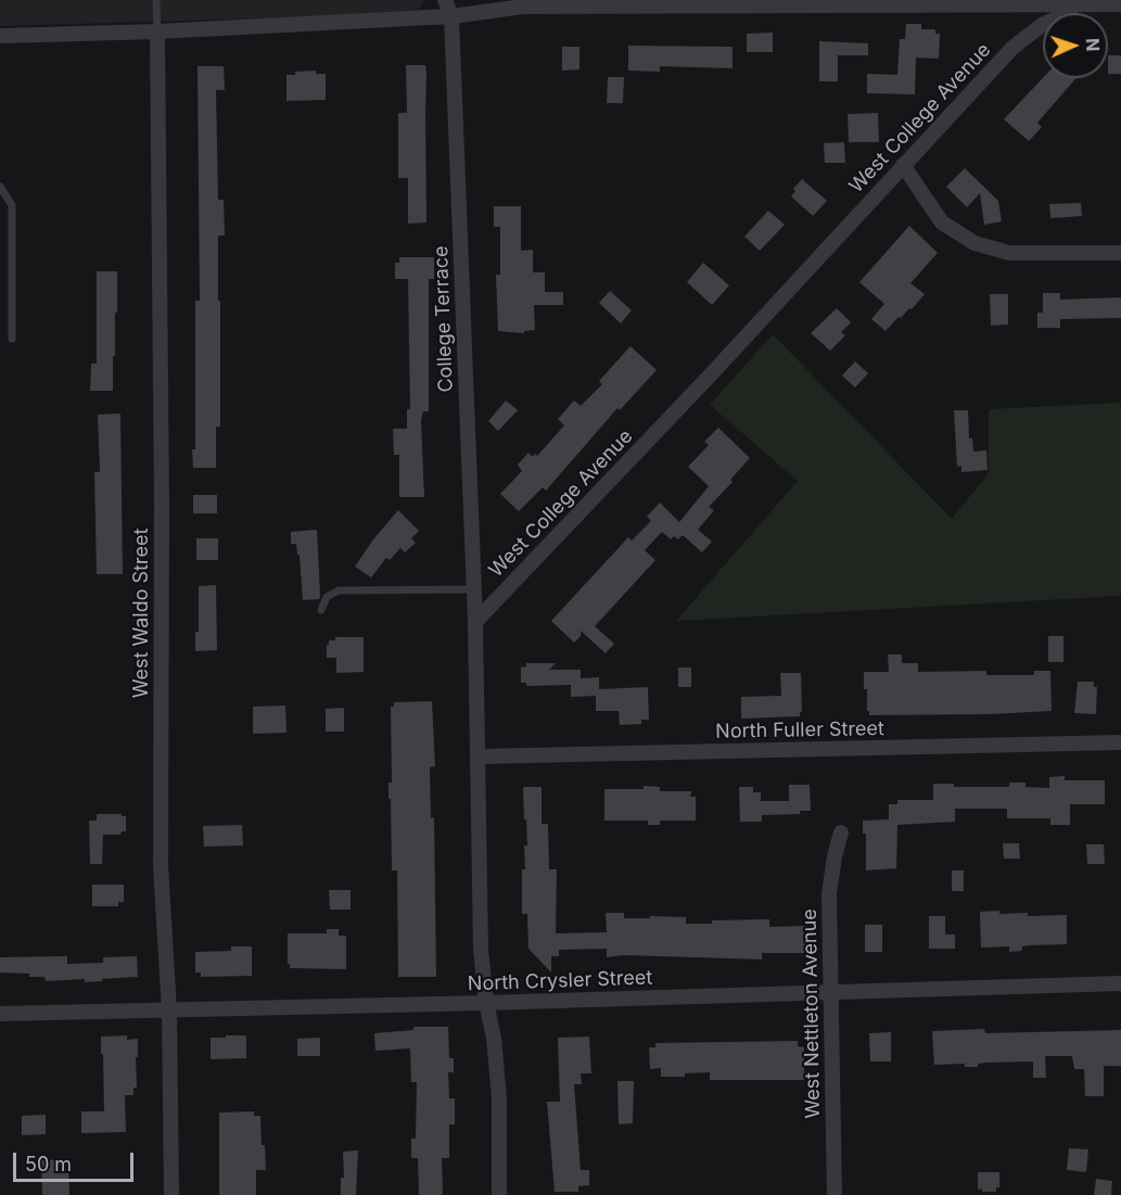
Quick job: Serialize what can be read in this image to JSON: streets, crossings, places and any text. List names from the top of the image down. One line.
{"streets":{"street":["West College Avenue","College Terrace","West Waldo Street","North Fuller Street","North Crysler Street","West Nettleton Avenue"]},"crossings":[["West College Avenue","College Terrace"],["West Waldo Street","North Crysler Street"],["North Crysler Street","West Nettleton Avenue"]],"scale_bar":"50 m","north":"right"}
